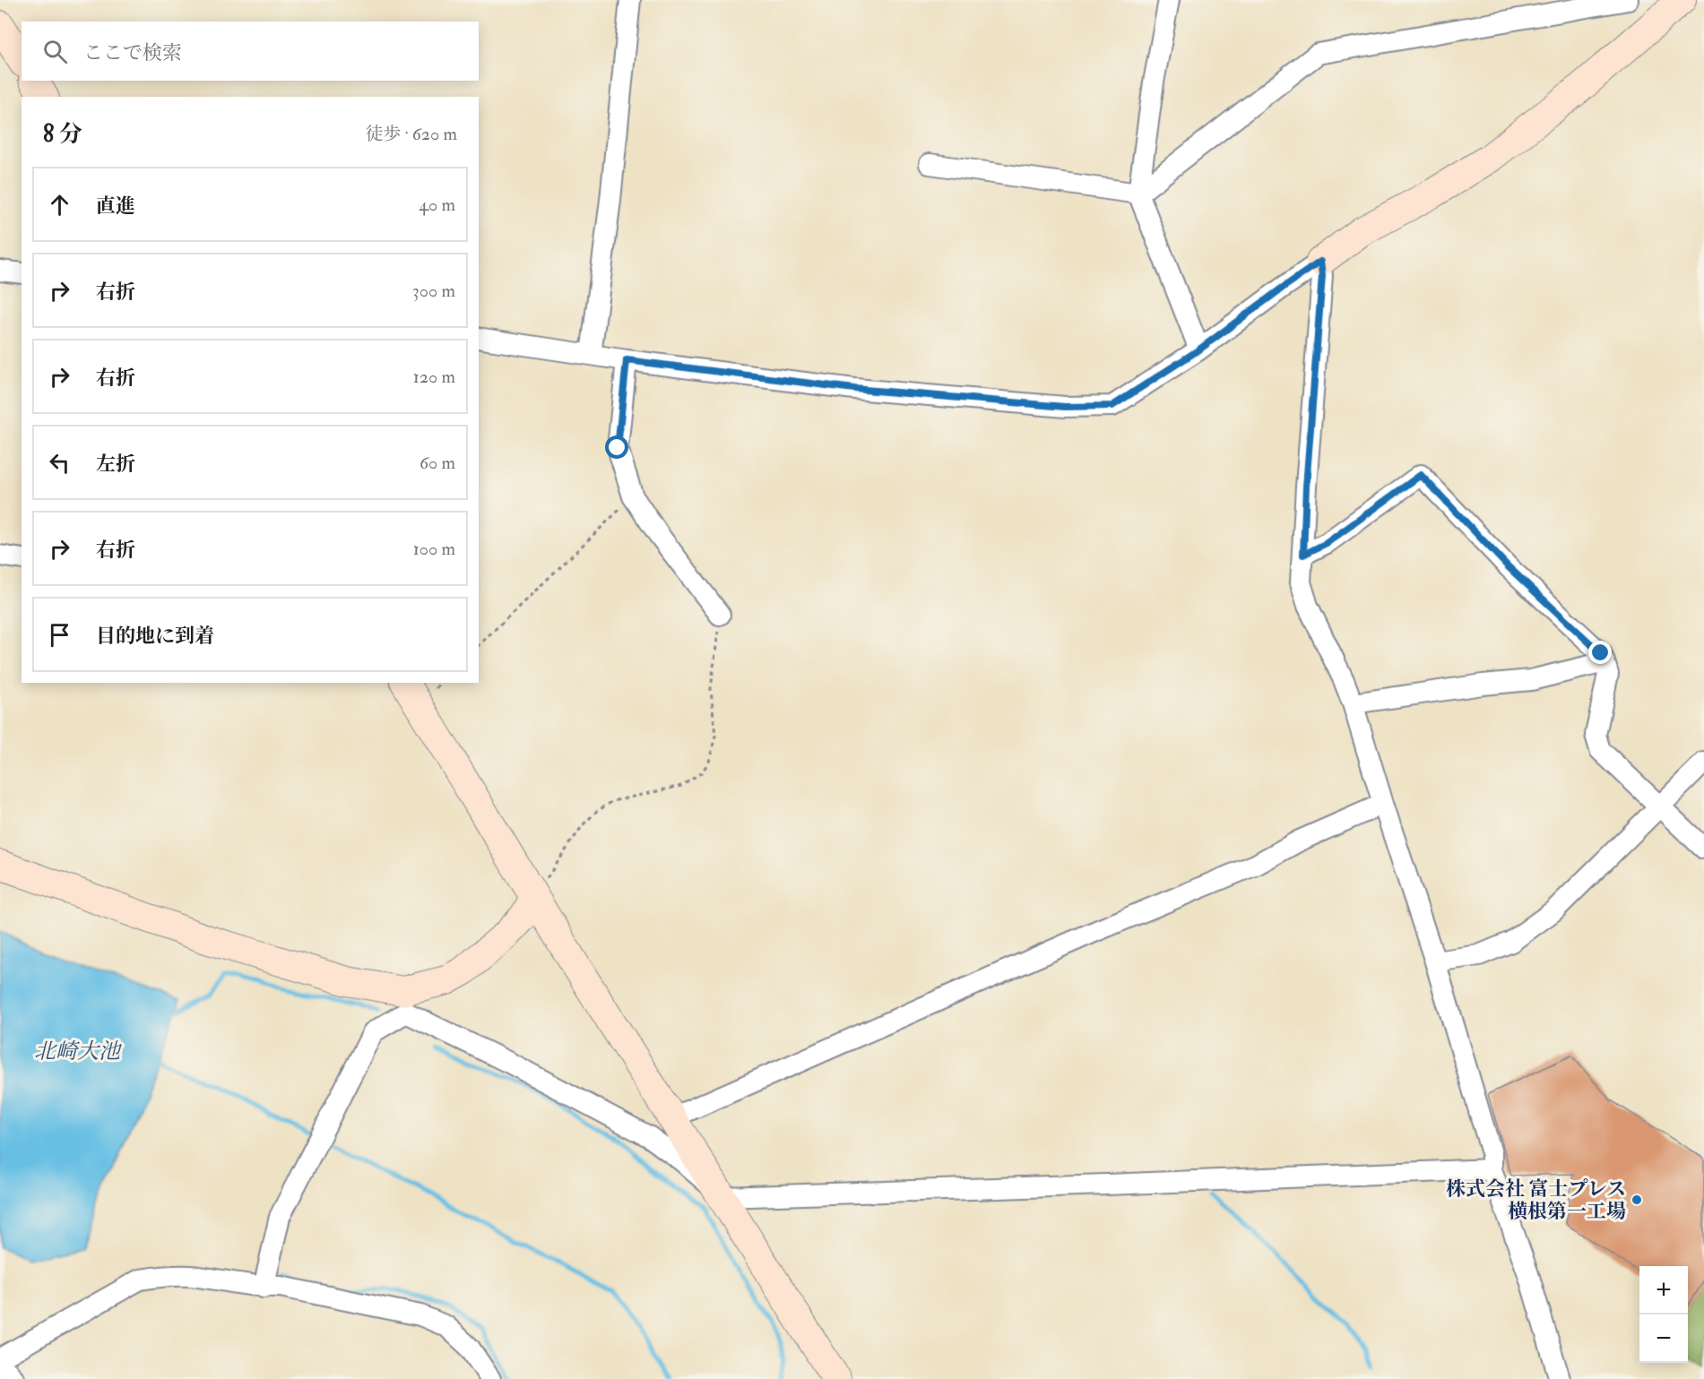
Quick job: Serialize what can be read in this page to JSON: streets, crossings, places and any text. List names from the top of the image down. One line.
{"water":["北崎大池"],"places":["株式会社 富士プレス 横根第一工場"],"page":{"search":"ここで検索","heading":["8 分","徒歩 · 620 m"],"list":[["直進","40 m"],["右折","300 m"],["右折","120 m"],["左折","60 m"],["右折","100 m"],"目的地に到着"],"map_buttons":["+","−"]}}
